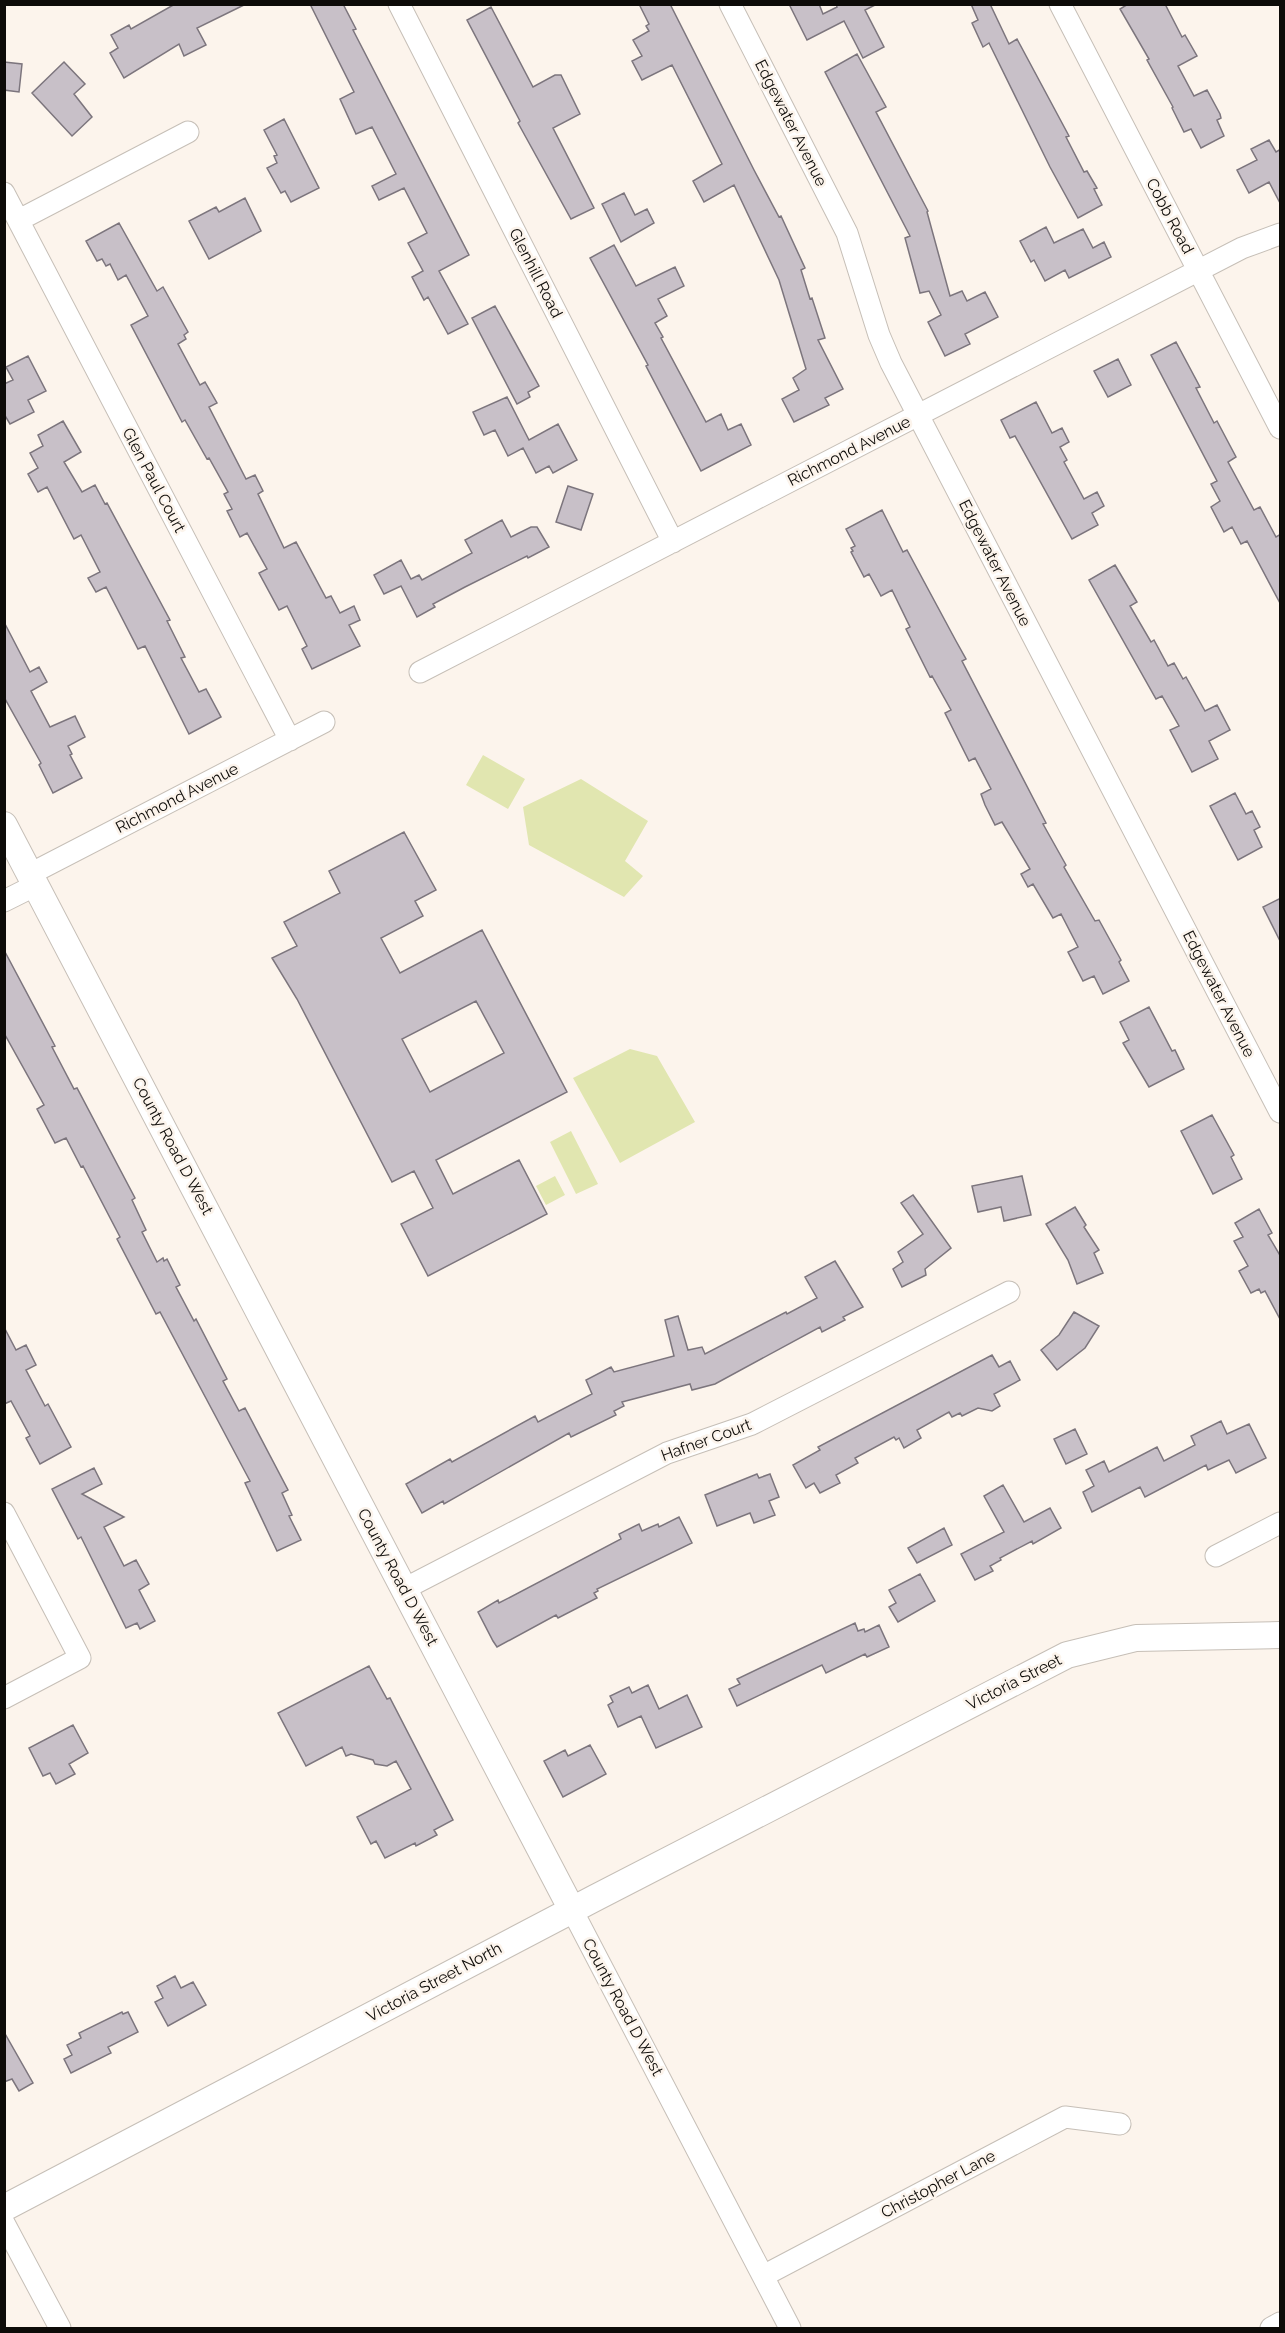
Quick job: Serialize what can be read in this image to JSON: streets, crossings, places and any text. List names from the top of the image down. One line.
{"streets":{"street":["Edgewater Avenue","Cobb Road","Glenhill Road","Richmond Avenue","Glen Paul Court","County Road D West","Hafner Court","Victoria Street","Victoria Street North","Christopher Lane"]},"crossings":[["Edgewater Avenue","Richmond Avenue"],["Cobb Road","Richmond Avenue"],["Glenhill Road","Richmond Avenue"],["Richmond Avenue","Glen Paul Court"],["Richmond Avenue","County Road D West"],["County Road D West","Hafner Court"],["County Road D West","Victoria Street North"],["County Road D West","Christopher Lane"],["Victoria Street","Victoria Street North"]]}
